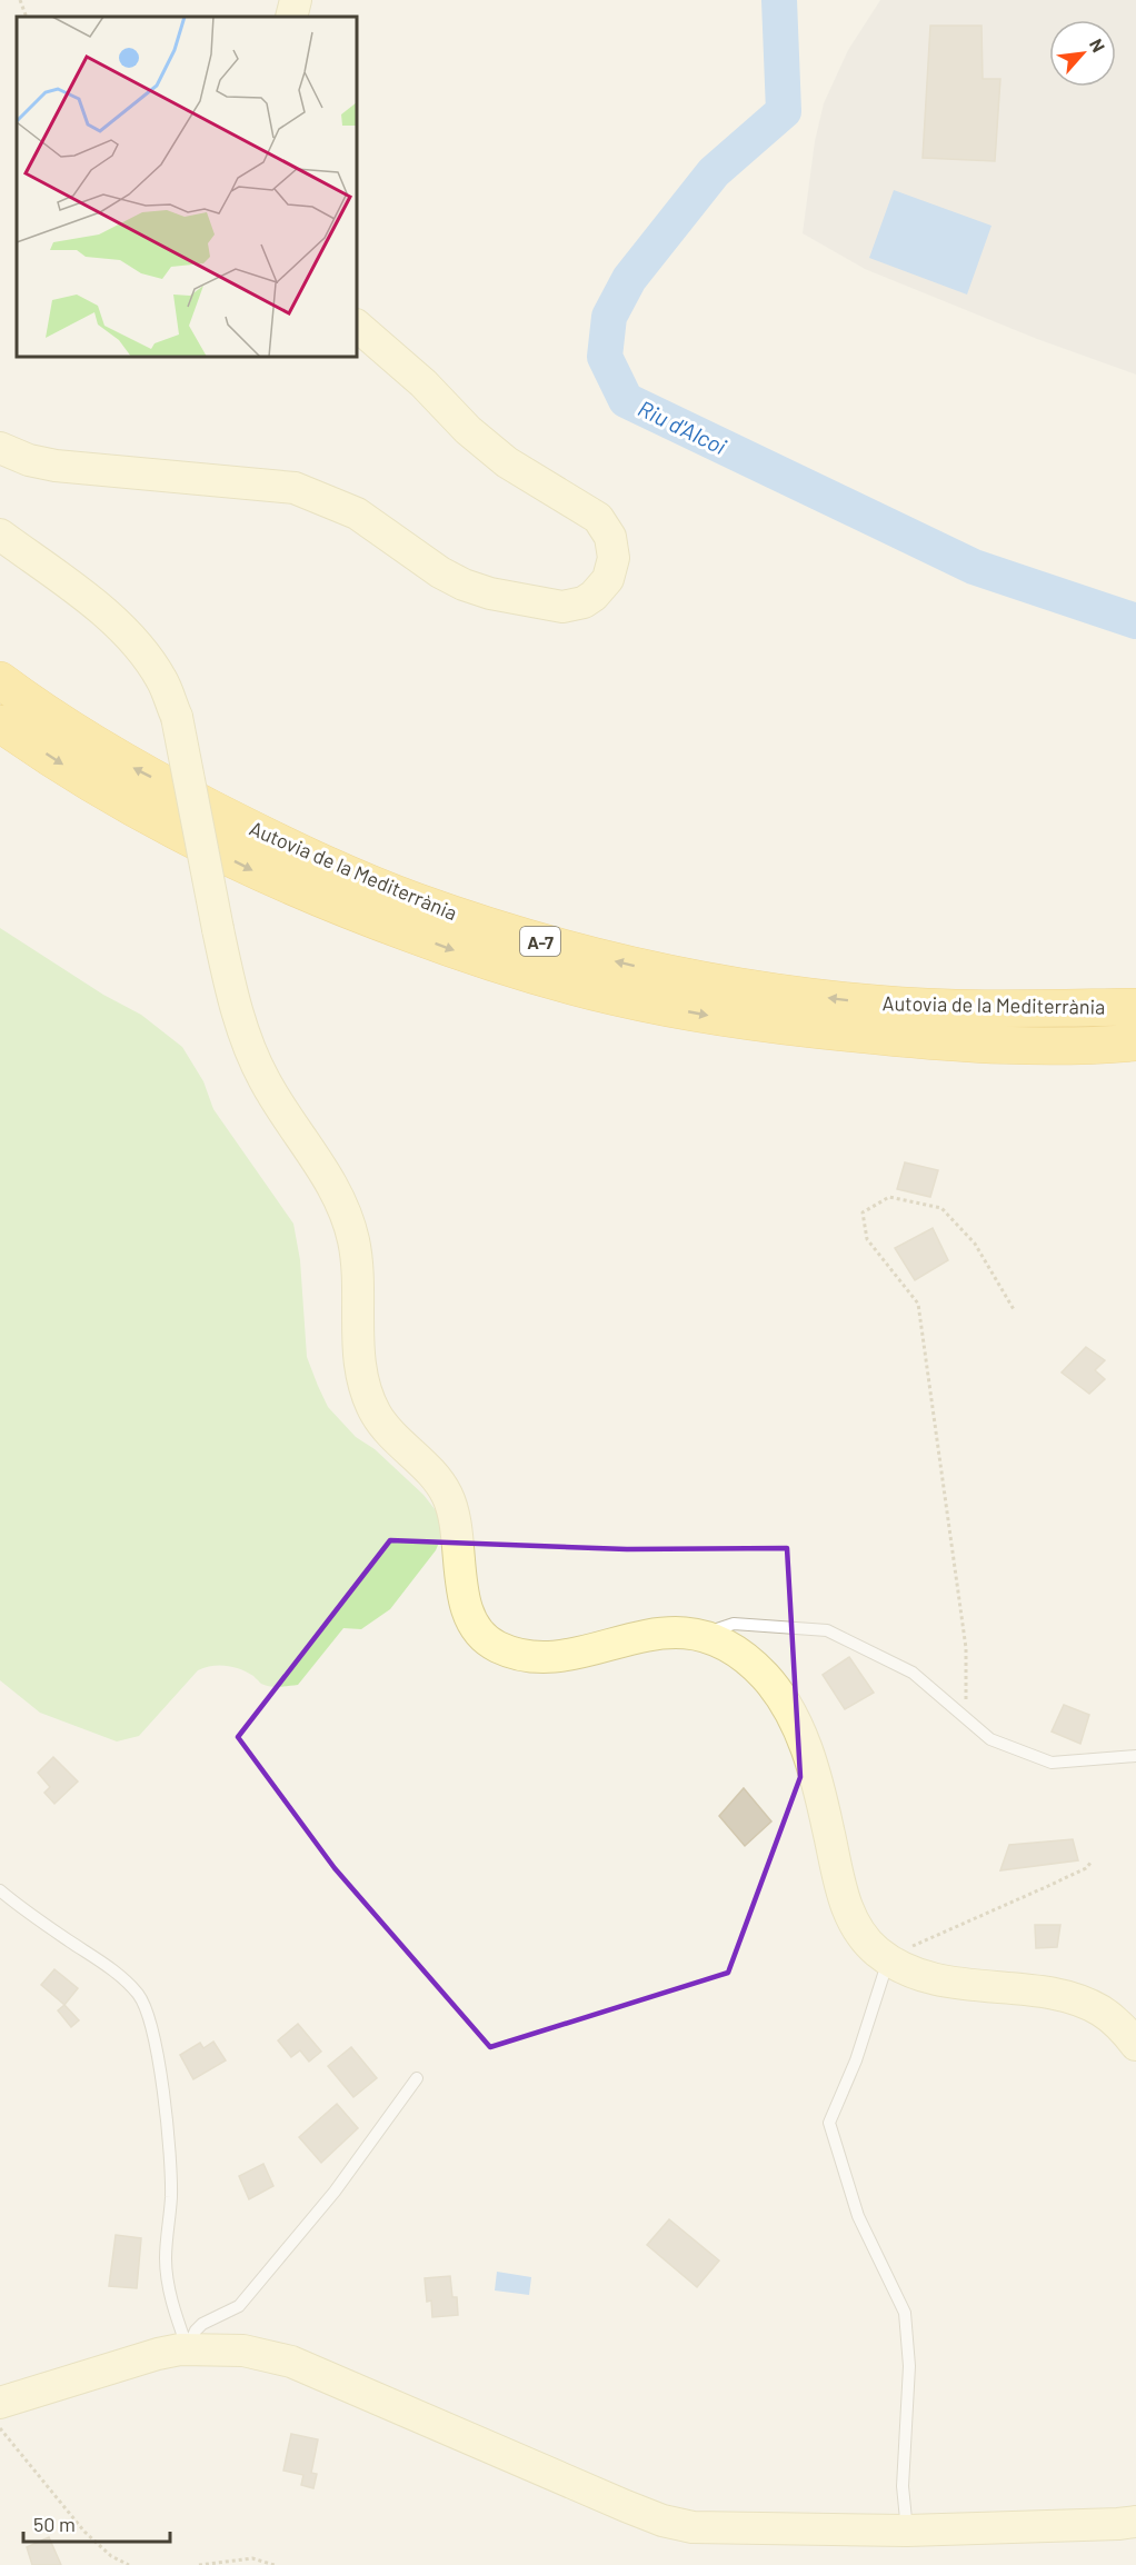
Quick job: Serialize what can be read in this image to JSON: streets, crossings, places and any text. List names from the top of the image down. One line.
{"streets":{"highway":["Autovia de la Mediterrània","A-7"]},"water":["Riu d'Alcoi"],"scale_bar":"50 m","north":"top right"}
